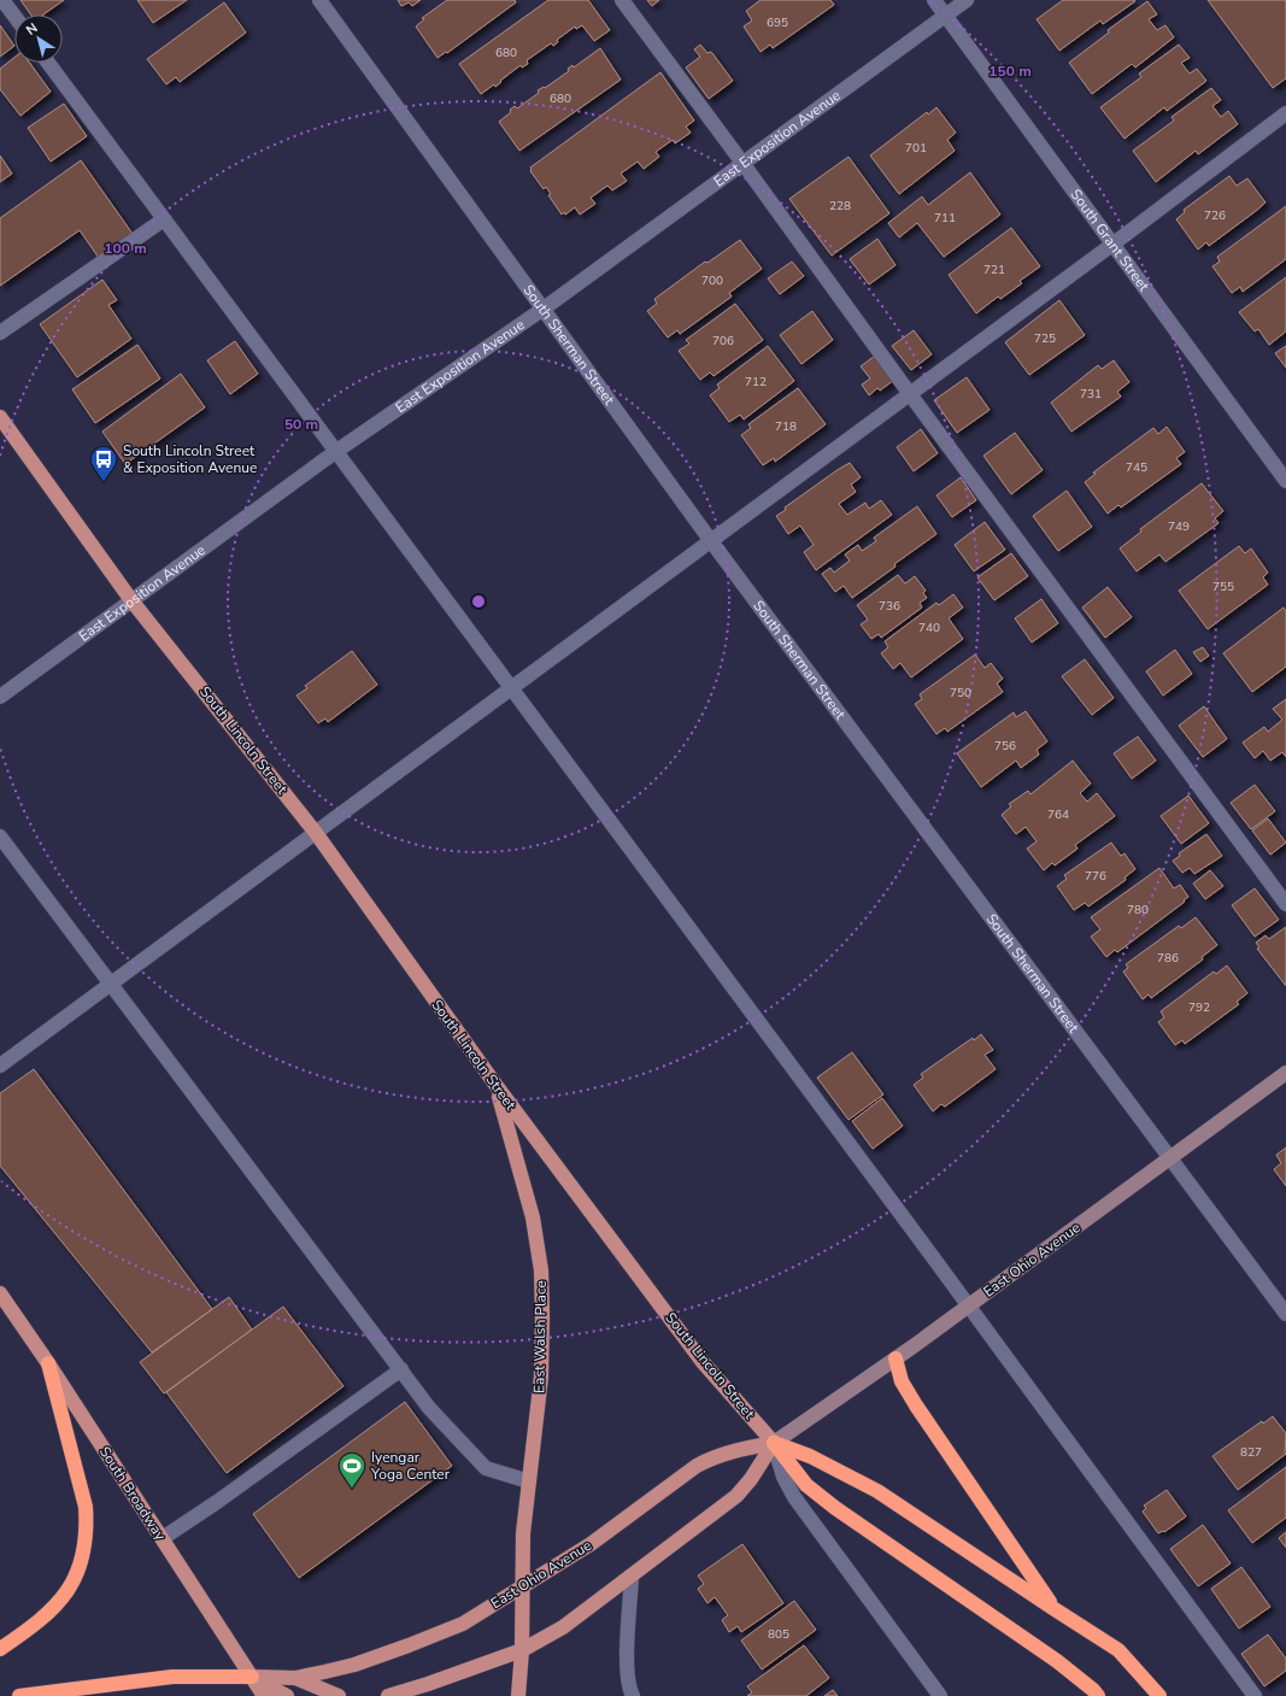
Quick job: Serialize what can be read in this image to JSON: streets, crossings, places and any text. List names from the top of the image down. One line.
{"streets":{"main road":["South Lincoln Street","East Ohio Avenue","East Walsh Place","South Broadway"],"street":["East Exposition Avenue","South Grant Street","South Sherman Street"]},"crossings":[["East Exposition Avenue","South Grant Street"],["East Exposition Avenue","South Sherman Street"],["East Exposition Avenue","South Lincoln Street"],["South Sherman Street","East Ohio Avenue"],["South Lincoln Street","East Ohio Avenue"],["South Lincoln Street","East Walsh Place"],["East Ohio Avenue","East Walsh Place"],["East Ohio Avenue","South Broadway"]],"places":{"bus stop":["South Lincoln Street & Exposition Avenue"],"sports":["Iyengar Yoga Center"]},"house_numbers":["695","680","680","701","228","726","711","721","700","725","706","712","731","718","745","749","755","736","740","750","756","764","776","780","786","792","827","805"],"north":"top left","rings":["150 m","100 m","50 m"]}
